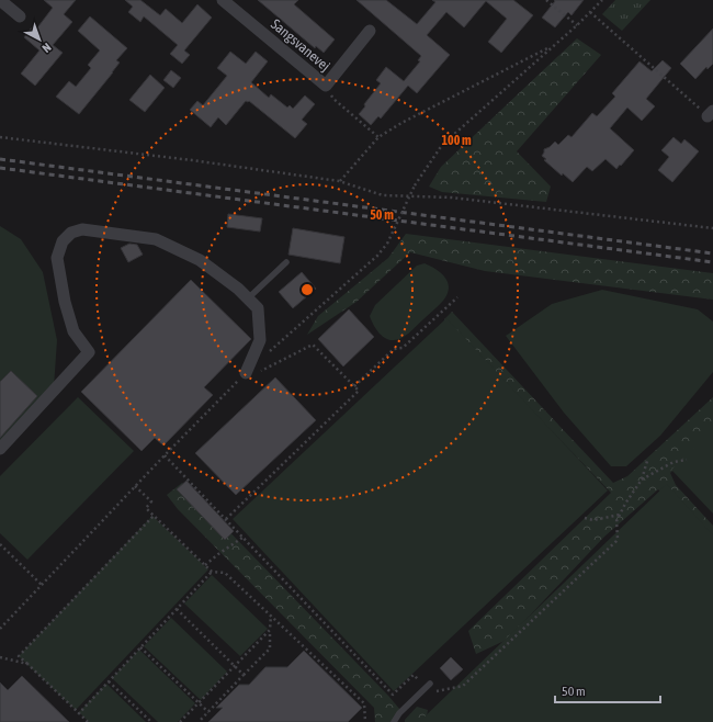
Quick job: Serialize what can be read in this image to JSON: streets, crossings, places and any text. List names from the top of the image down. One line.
{"streets":{"street":["Sangsvanevej"]},"scale_bar":"50 m","north":"bottom right","rings":["100 m","50 m"]}
